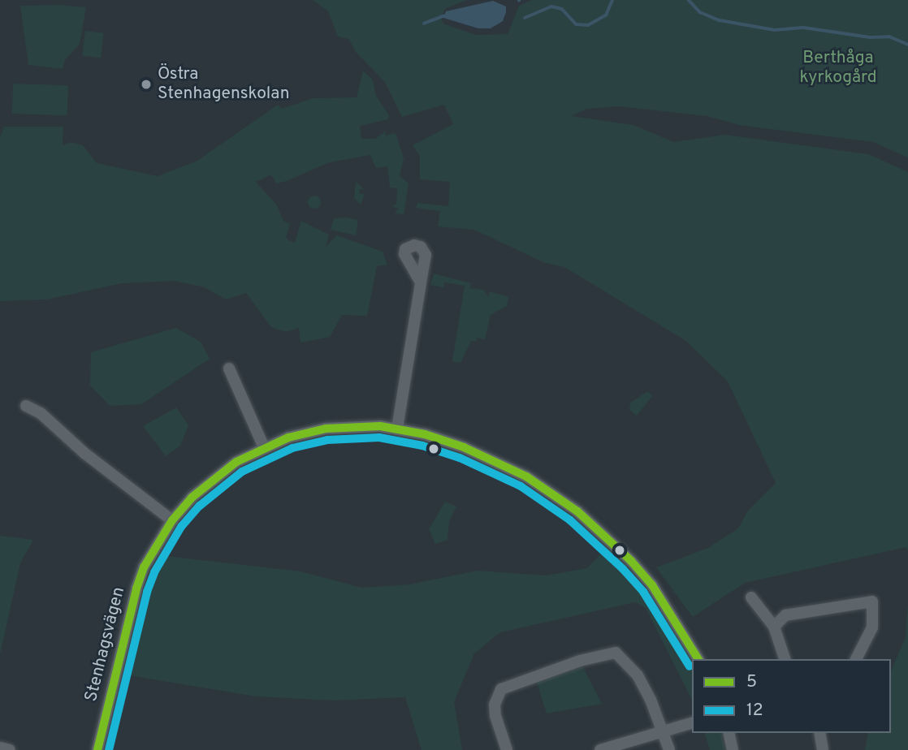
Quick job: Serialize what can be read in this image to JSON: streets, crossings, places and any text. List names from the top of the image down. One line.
{"streets":{"street":["Stenhagsvägen"]},"parks":["Berthåga kyrkogård"],"places":["Östra Stenhagenskolan"],"lines":["transit line 5","transit line 12"],"legend":["5","12"]}
